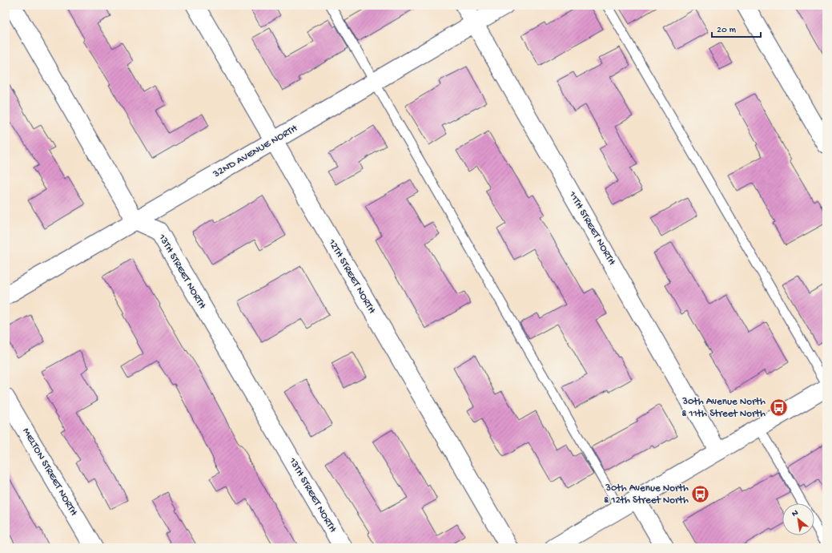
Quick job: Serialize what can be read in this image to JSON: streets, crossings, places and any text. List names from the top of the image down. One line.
{"streets":{"street":["32ND AVENUE NORTH","11TH STREET NORTH","13TH STREET NORTH","12TH STREET NORTH","MELTON STREET NORTH"]},"crossings":[["32ND AVENUE NORTH","11TH STREET NORTH"],["32ND AVENUE NORTH","13TH STREET NORTH"],["32ND AVENUE NORTH","12TH STREET NORTH"]],"places":{"bus stop":["30th Avenue North & 11th Street North","30th Avenue North & 12th Street North"]},"scale_bar":"20 m","north":"top left"}
